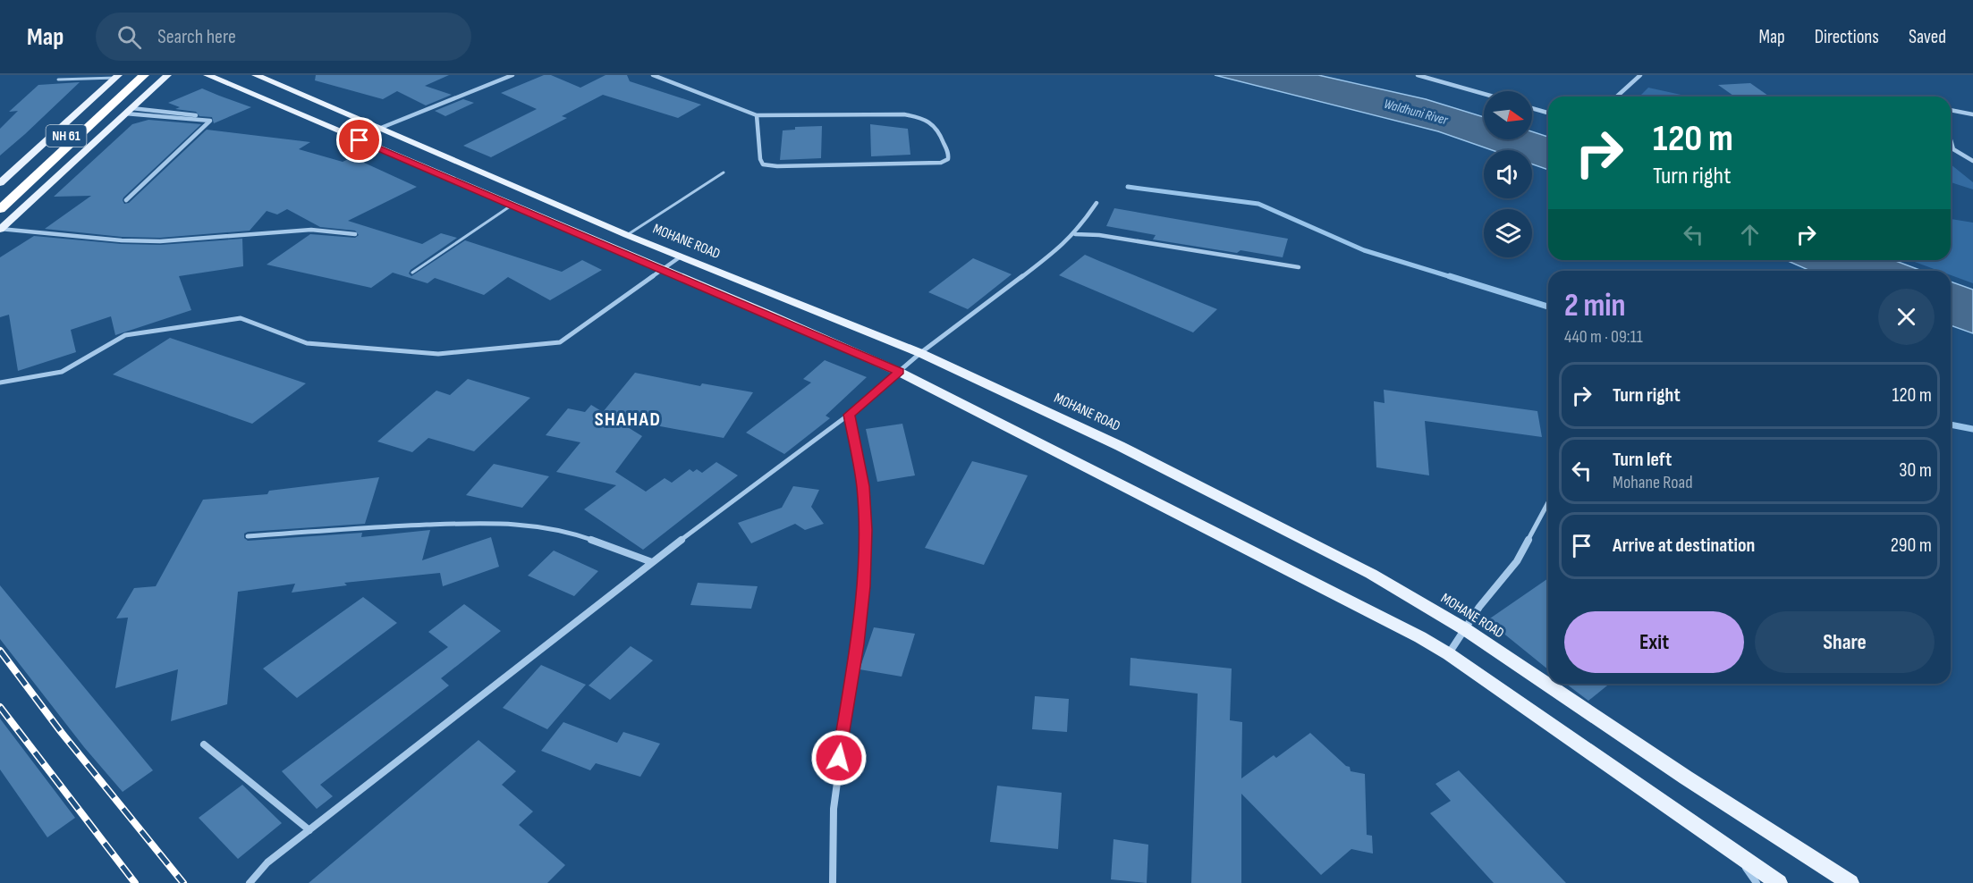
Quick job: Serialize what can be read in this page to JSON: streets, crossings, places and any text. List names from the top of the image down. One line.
{"streets":{"highway":["NH 61"],"main road":["MOHANE ROAD"]},"districts":["SHAHAD"],"water":["Waldhuni River"],"north":"right","page":{"header":"Map","search":"Search here","nav":["Map","Directions","Saved"],"turn":["120 m","Turn right"],"heading":["2 min","440 m · 09:11"],"list":[{"name":"Turn right","value":"120 m"},{"name":"Turn left","note":"Mohane Road","value":"30 m"},{"name":"Arrive at destination","value":"290 m"}],"buttons":["Exit","Share"]}}
